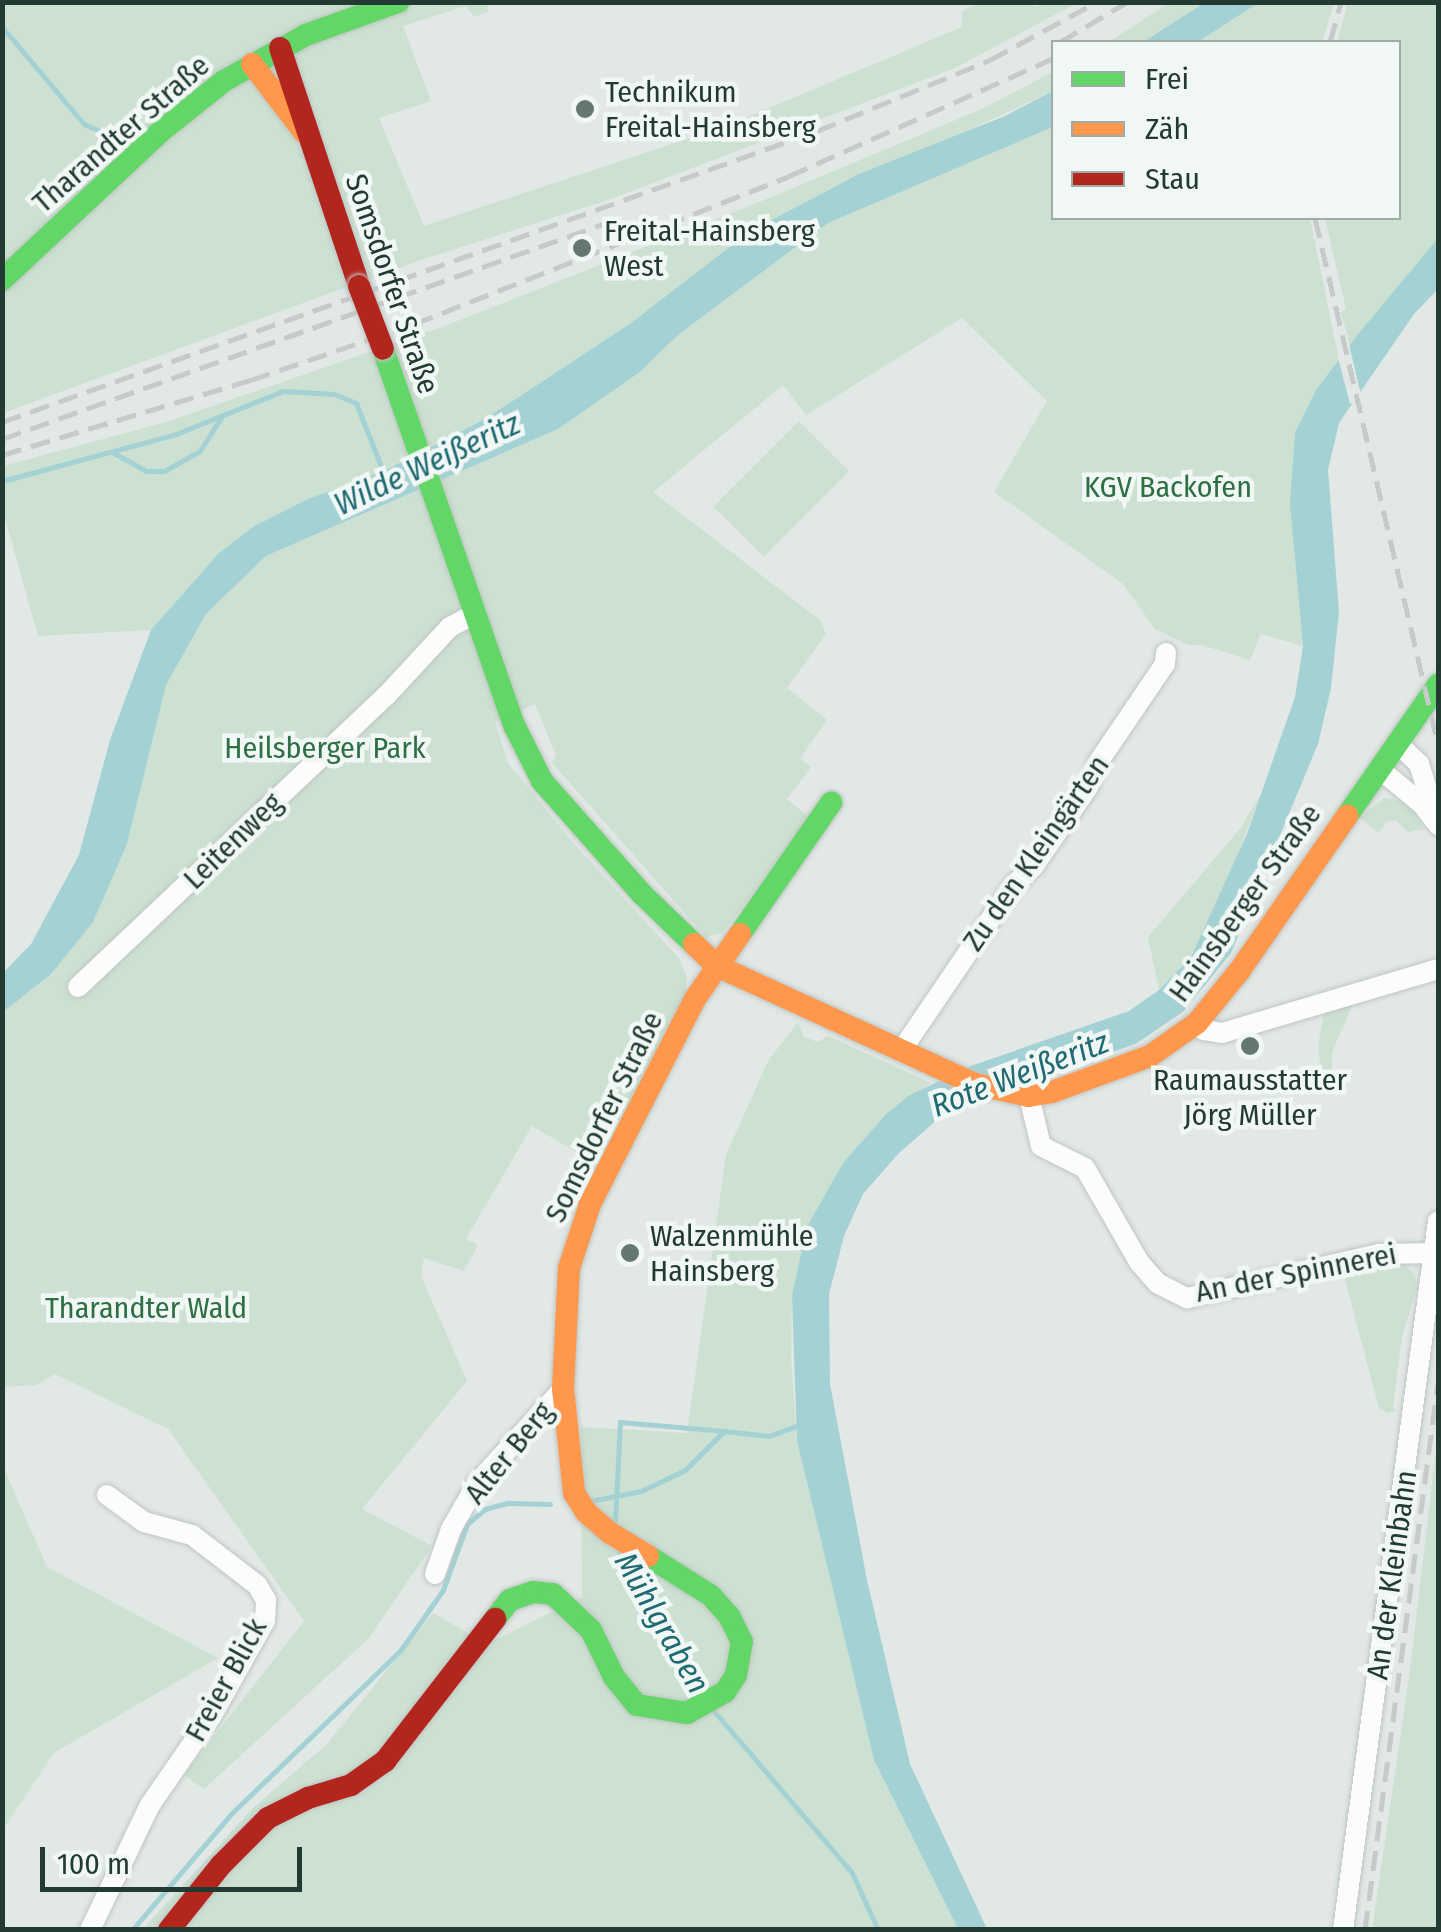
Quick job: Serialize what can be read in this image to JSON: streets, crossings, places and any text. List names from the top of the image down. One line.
{"streets":{"street":["Tharandter Straße","Somsdorfer Straße","Leitenweg","Zu den Kleingärten","Hainsberger Straße","An der Spinnerei","Alter Berg","An der Kleinbahn","Freier Blick"]},"crossings":[["Tharandter Straße","Somsdorfer Straße"],["Somsdorfer Straße","Leitenweg"],["Somsdorfer Straße","Alter Berg"],["Hainsberger Straße","An der Spinnerei"],["An der Spinnerei","An der Kleinbahn"]],"water":["Wilde Weißeritz","Rote Weißeritz","Mühlgraben"],"parks":["KGV Backofen","Heilsberger Park","Tharandter Wald"],"places":["Technikum Freital-Hainsberg","Freital-Hainsberg West","Raumausstatter Jörg Müller","Walzenmühle Hainsberg"],"legend":["Frei","Zäh","Stau"],"scale_bar":"100 m"}
